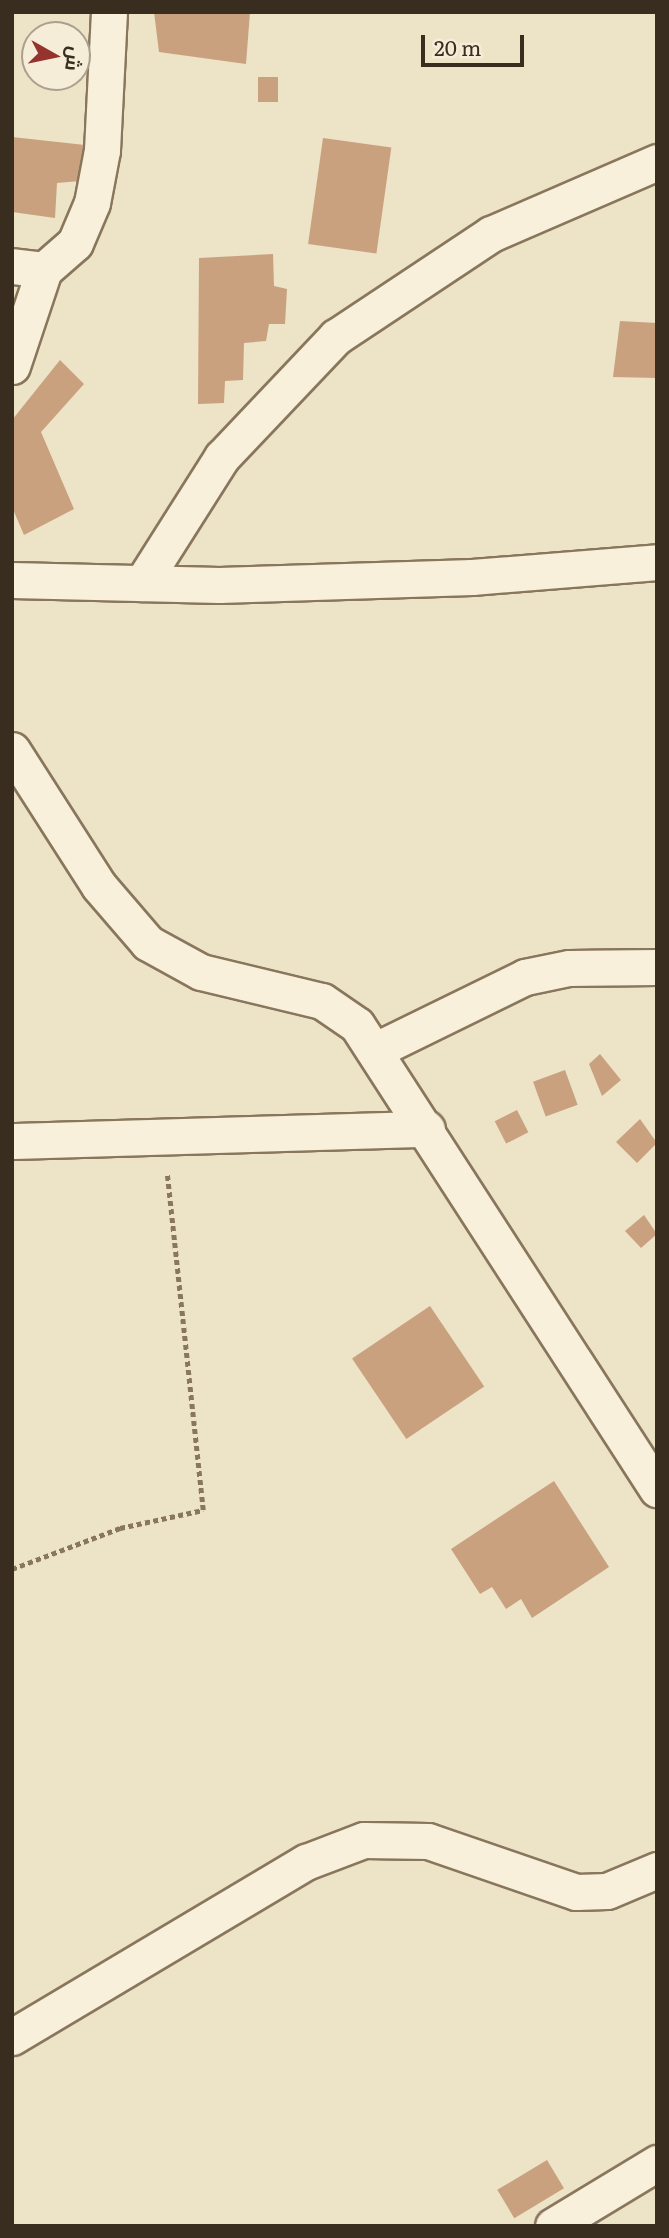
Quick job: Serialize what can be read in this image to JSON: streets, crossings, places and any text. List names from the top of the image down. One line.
{"scale_bar":"20 m","north":"right"}
